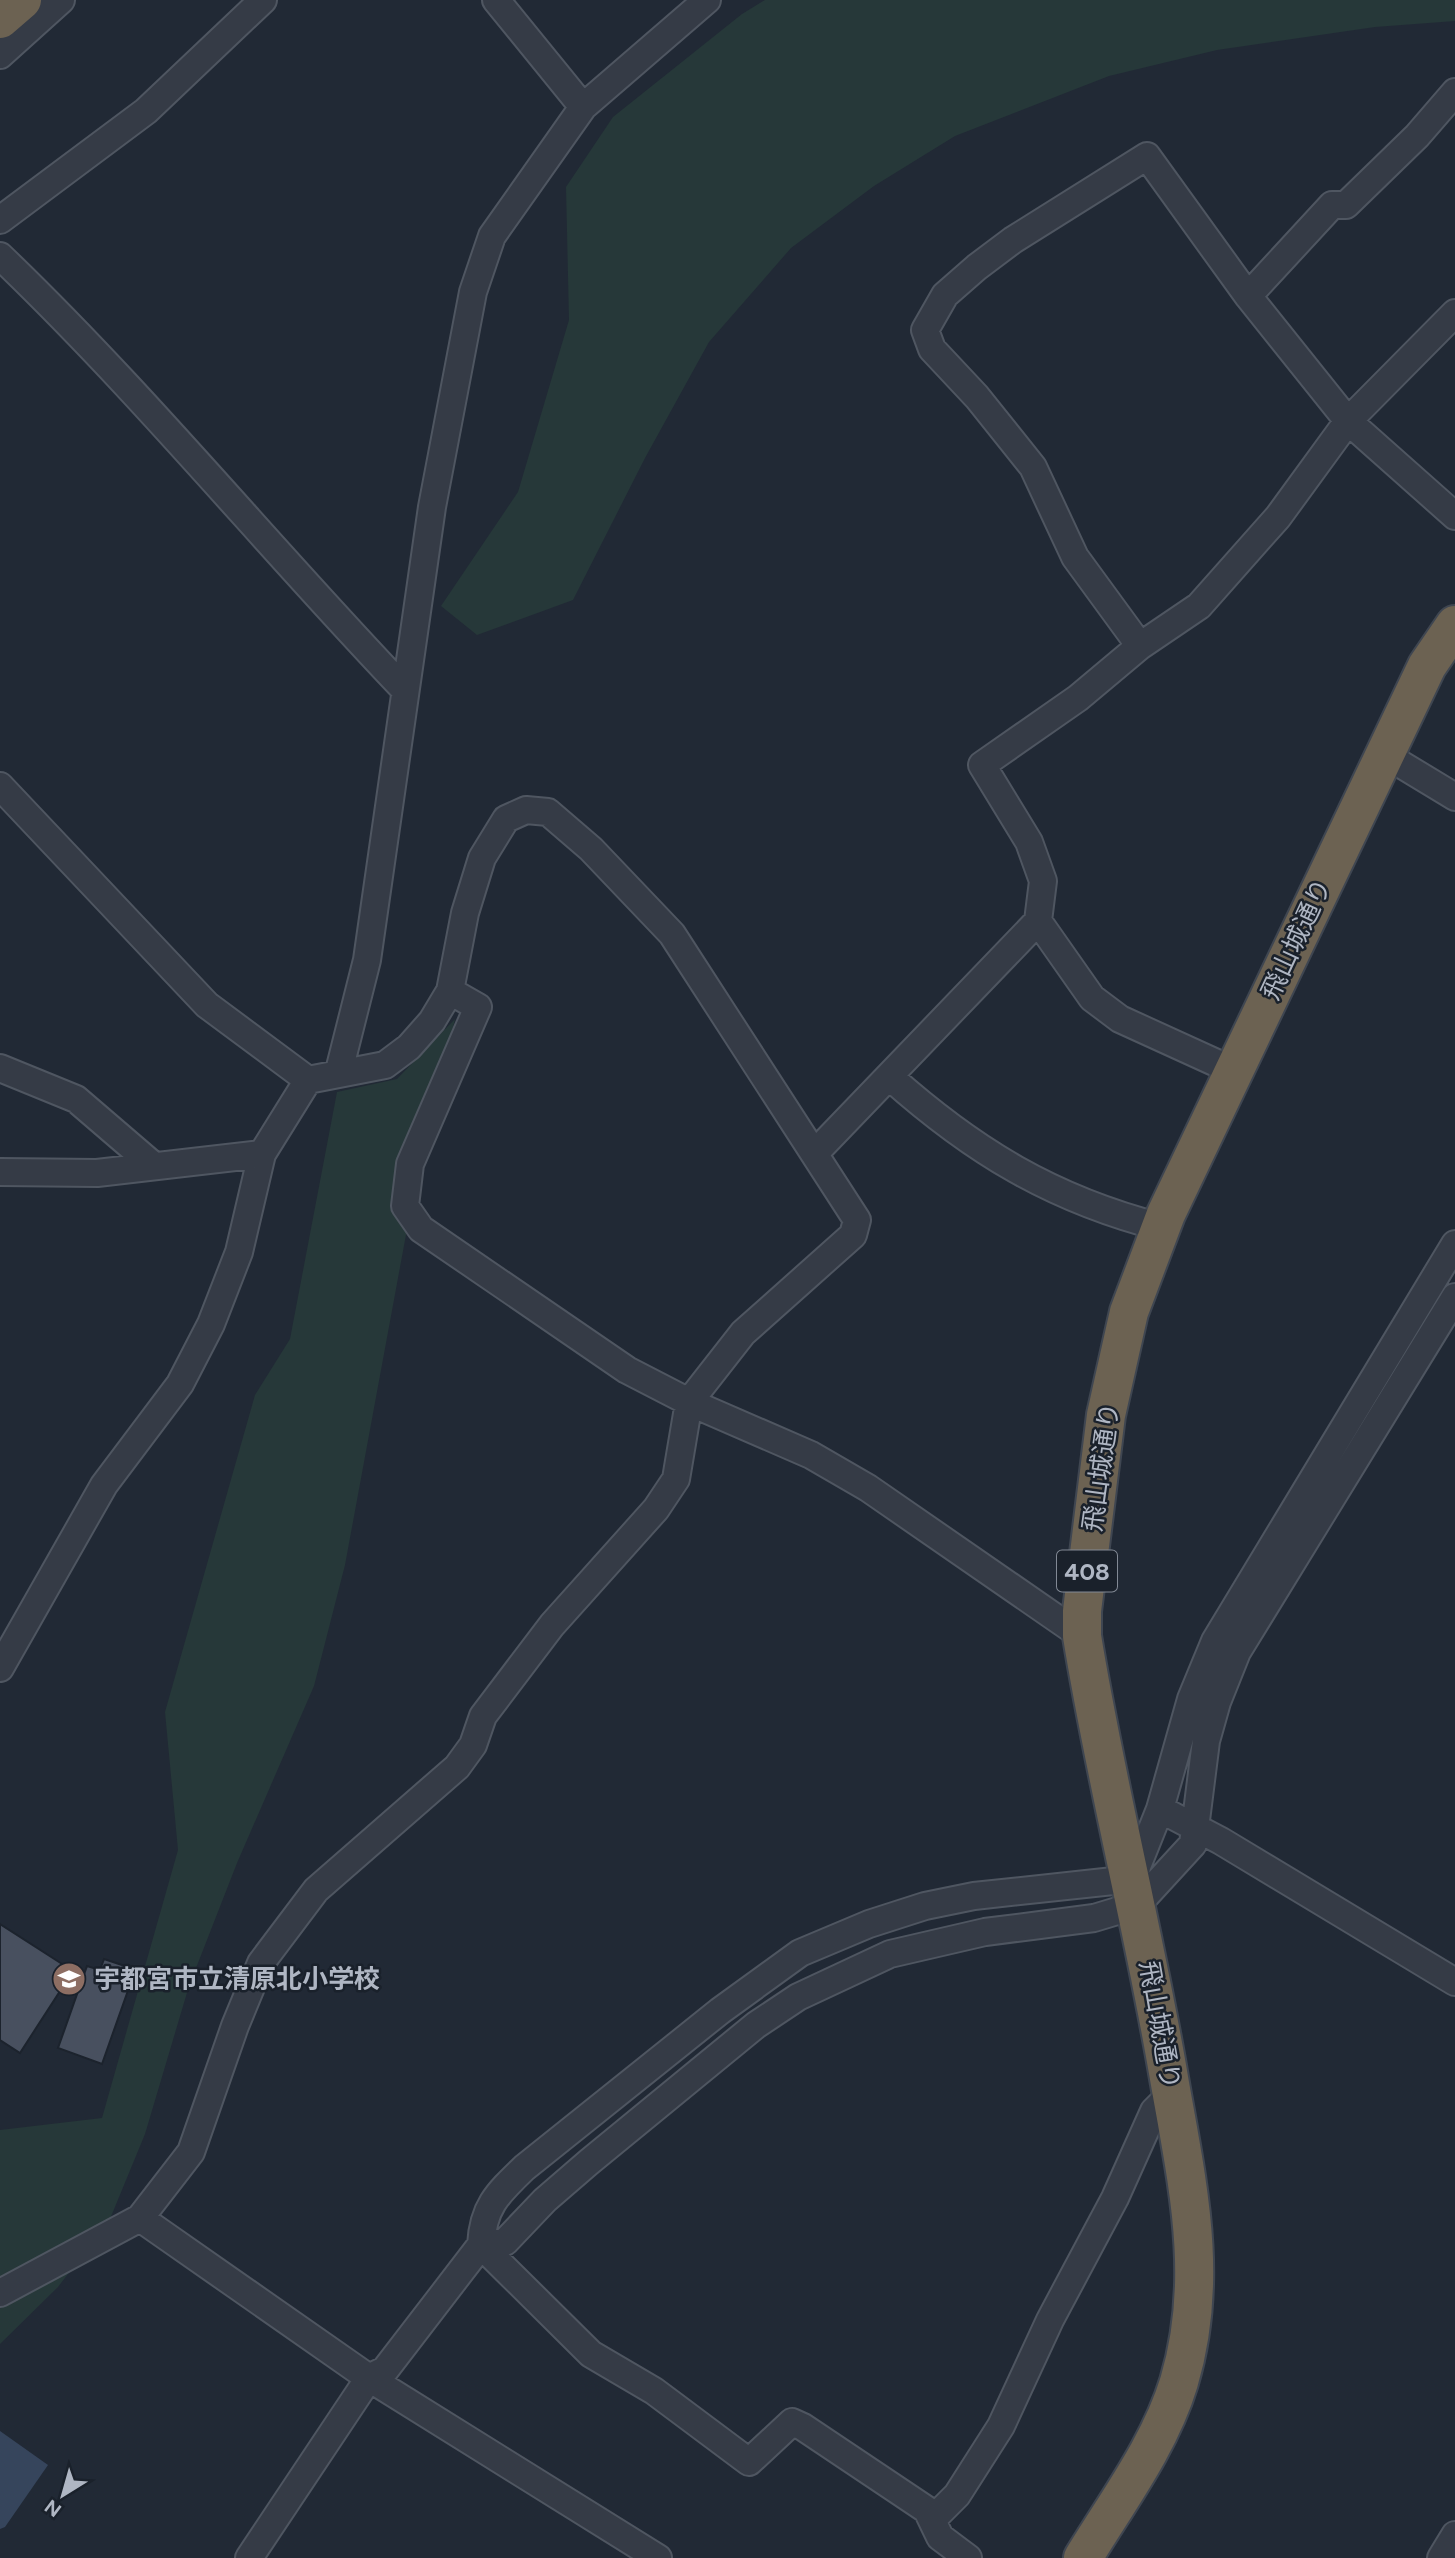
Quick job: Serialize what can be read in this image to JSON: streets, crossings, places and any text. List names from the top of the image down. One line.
{"streets":{"highway":["飛山城通り","408"]},"places":{"school or university":["宇都宮市立清原北小学校"]},"north":"bottom left"}
